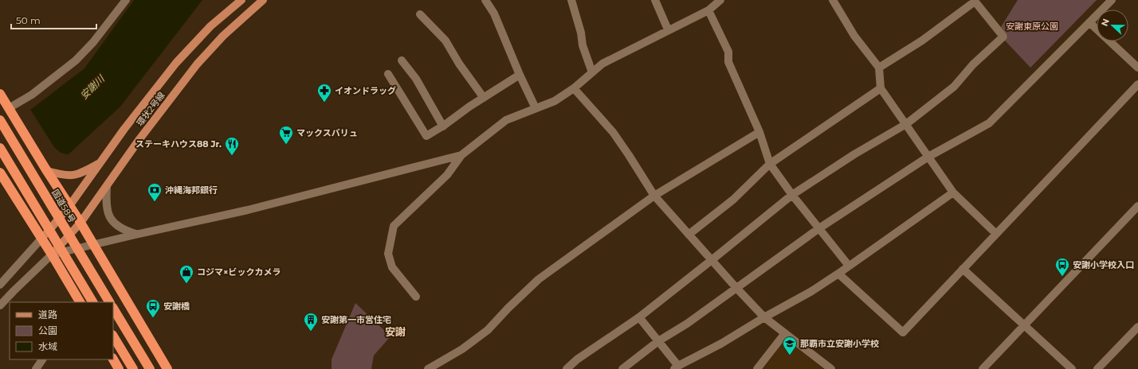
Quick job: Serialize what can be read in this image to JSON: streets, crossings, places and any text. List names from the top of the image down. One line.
{"streets":{"highway":["国道58号"],"main road":["環状2号線"]},"districts":["安謝"],"water":["安謝川"],"parks":["安謝東原公園"],"places":{"pharmacy":["イオンドラッグ"],"supermarket":["マックスバリュ"],"restaurant":["ステーキハウス88 Jr."],"bank":["沖縄海邦銀行"],"bus stop":["安謝小学校入口","安謝橋"],"shop":["コジマ×ビックカメラ"],"building":["安謝第一市営住宅"],"school or university":["那覇市立安謝小学校"]},"legend":["道路","公園","水域"],"scale_bar":"50 m","north":"left"}
